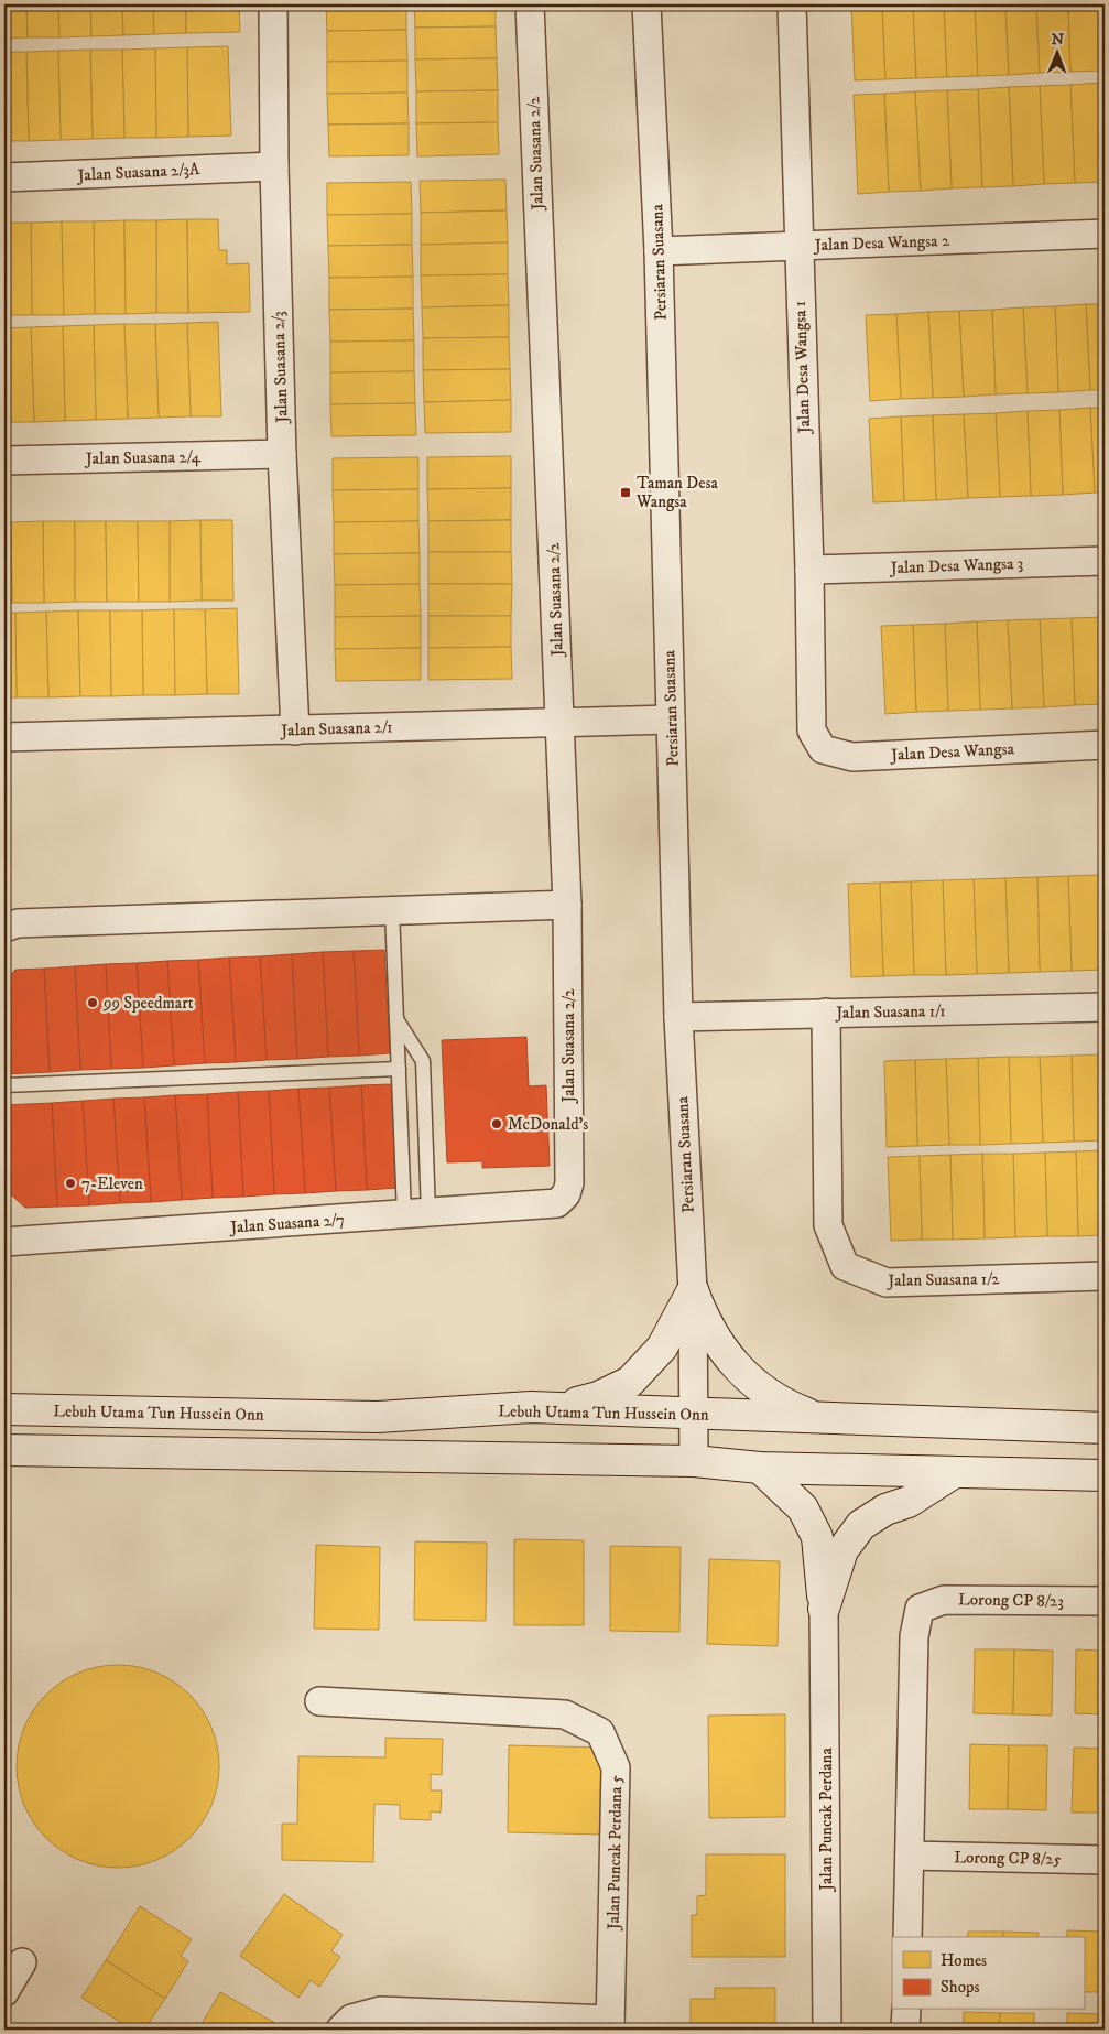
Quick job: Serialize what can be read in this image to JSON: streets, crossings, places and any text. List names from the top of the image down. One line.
{"streets":{"main road":["Lebuh Utama Tun Hussein Onn"],"street":["Jalan Suasana 2/2","Jalan Suasana 2/3A","Jalan Desa Wangsa 2","Persiaran Suasana","Jalan Suasana 2/3","Jalan Desa Wangsa 1","Jalan Suasana 2/4","Jalan Desa Wangsa 3","Jalan Suasana 2/1","Jalan Desa Wangsa","Jalan Suasana 1/1","Jalan Suasana 2/7","Jalan Suasana 1/2","Lorong CP 8/23","Jalan Puncak Perdana","Jalan Puncak Perdana 5","Lorong CP 8/25"]},"crossings":[["Jalan Suasana 2/2","Jalan Suasana 2/1"],["Jalan Suasana 2/2","Jalan Suasana 2/7"],["Jalan Suasana 2/3A","Jalan Suasana 2/3"],["Jalan Desa Wangsa 2","Persiaran Suasana"],["Jalan Desa Wangsa 2","Jalan Desa Wangsa 1"],["Persiaran Suasana","Jalan Suasana 2/1"],["Persiaran Suasana","Jalan Suasana 1/1"],["Persiaran Suasana","Lebuh Utama Tun Hussein Onn"],["Jalan Suasana 2/3","Jalan Suasana 2/4"],["Jalan Suasana 2/3","Jalan Suasana 2/1"],["Jalan Desa Wangsa 1","Jalan Desa Wangsa 3"],["Jalan Desa Wangsa 1","Jalan Desa Wangsa"],["Jalan Suasana 1/1","Jalan Suasana 1/2"],["Lorong CP 8/23","Lorong CP 8/25"]],"places":{"transit":["Taman Desa Wangsa"],"other":["99 Speedmart","McDonald's","7-Eleven"]},"legend":["Homes","Shops"],"north":"top"}
